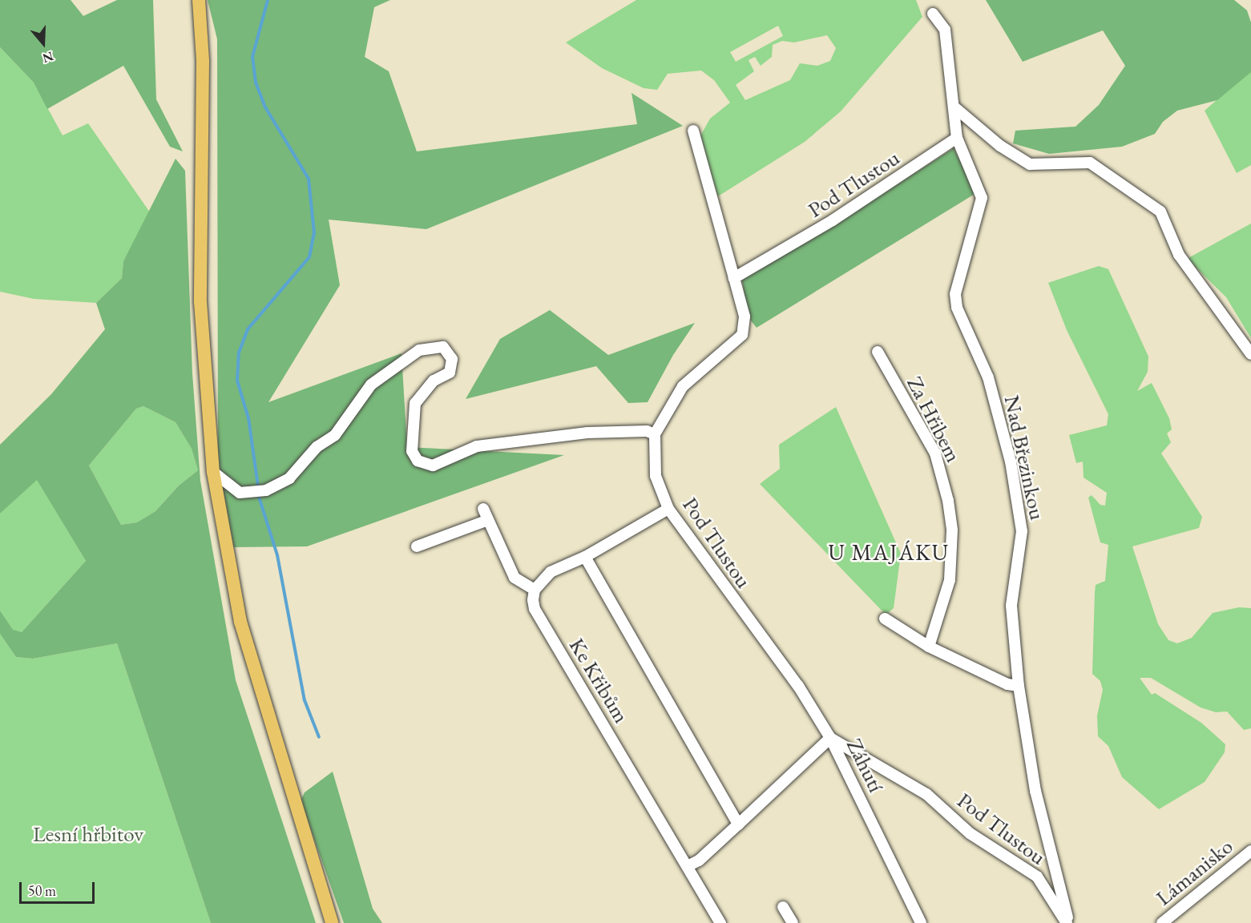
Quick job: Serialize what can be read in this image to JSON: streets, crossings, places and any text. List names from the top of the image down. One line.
{"streets":{"street":["Pod Tlustou","Za Hřibem","Nad Březinkou","Ke Křibům","Záhutí","Lámanisko"]},"crossings":[["Pod Tlustou","Nad Březinkou"],["Pod Tlustou","Záhutí"],["Ke Křibům","Záhutí"]],"districts":["U MAJÁKU"],"parks":["Lesní hřbitov"],"scale_bar":"50 m","north":"bottom"}
